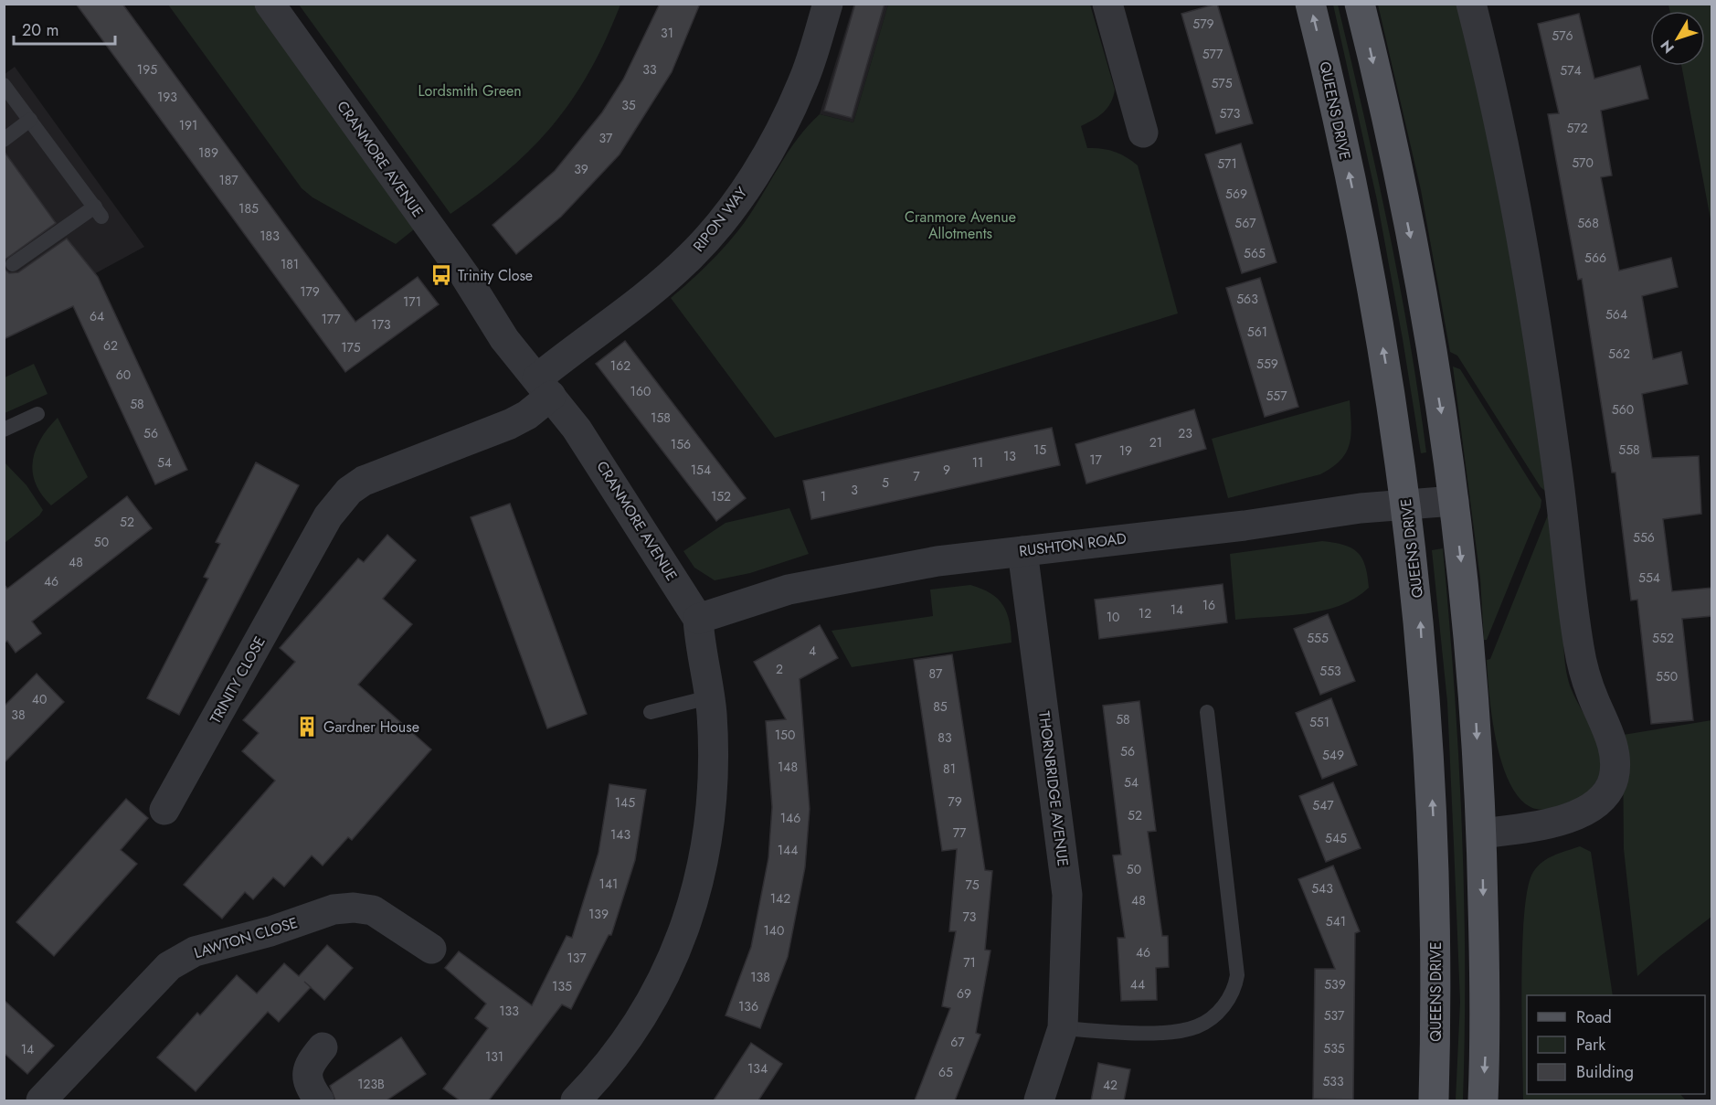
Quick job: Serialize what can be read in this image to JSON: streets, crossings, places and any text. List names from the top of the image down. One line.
{"streets":{"main road":["QUEENS DRIVE"],"street":["CRANMORE AVENUE","RIPON WAY","RUSHTON ROAD","TRINITY CLOSE","THORNBRIDGE AVENUE","LAWTON CLOSE"]},"crossings":[["QUEENS DRIVE","RUSHTON ROAD"],["CRANMORE AVENUE","RIPON WAY"],["CRANMORE AVENUE","RUSHTON ROAD"],["CRANMORE AVENUE","TRINITY CLOSE"],["RIPON WAY","TRINITY CLOSE"],["RUSHTON ROAD","THORNBRIDGE AVENUE"]],"parks":["Lordsmith Green","Cranmore Avenue Allotments"],"places":{"bus stop":["Trinity Close"],"building":["Gardner House"]},"house_numbers":["579","31","576","577","195","33","574","575","193","35","573","191","572","37","189","570","571","39","187","569","185","567","568","183","565","566","181","179","563","171","564","64","177","173","561","62","175","562","559","162","60","160","557","58","560","158","56","23","21","156","15","558","19","13","17","54","11","154","9","7","5","3","152","1","52","556","50","48","554","46","16","14","12","10","555","552","4","2","553","87","550","40","85","38","58","551","150","83","56","549","148","81","54","79","145","547","52","146","77","143","545","144","50","141","75","543","142","48","139","73","541","140","46","137","71","138","44","539","135","69","136","133","537","67","535","14","131","134","65","533","123B","42"],"legend":["Road","Park","Building"],"scale_bar":"20 m","north":"bottom left"}
